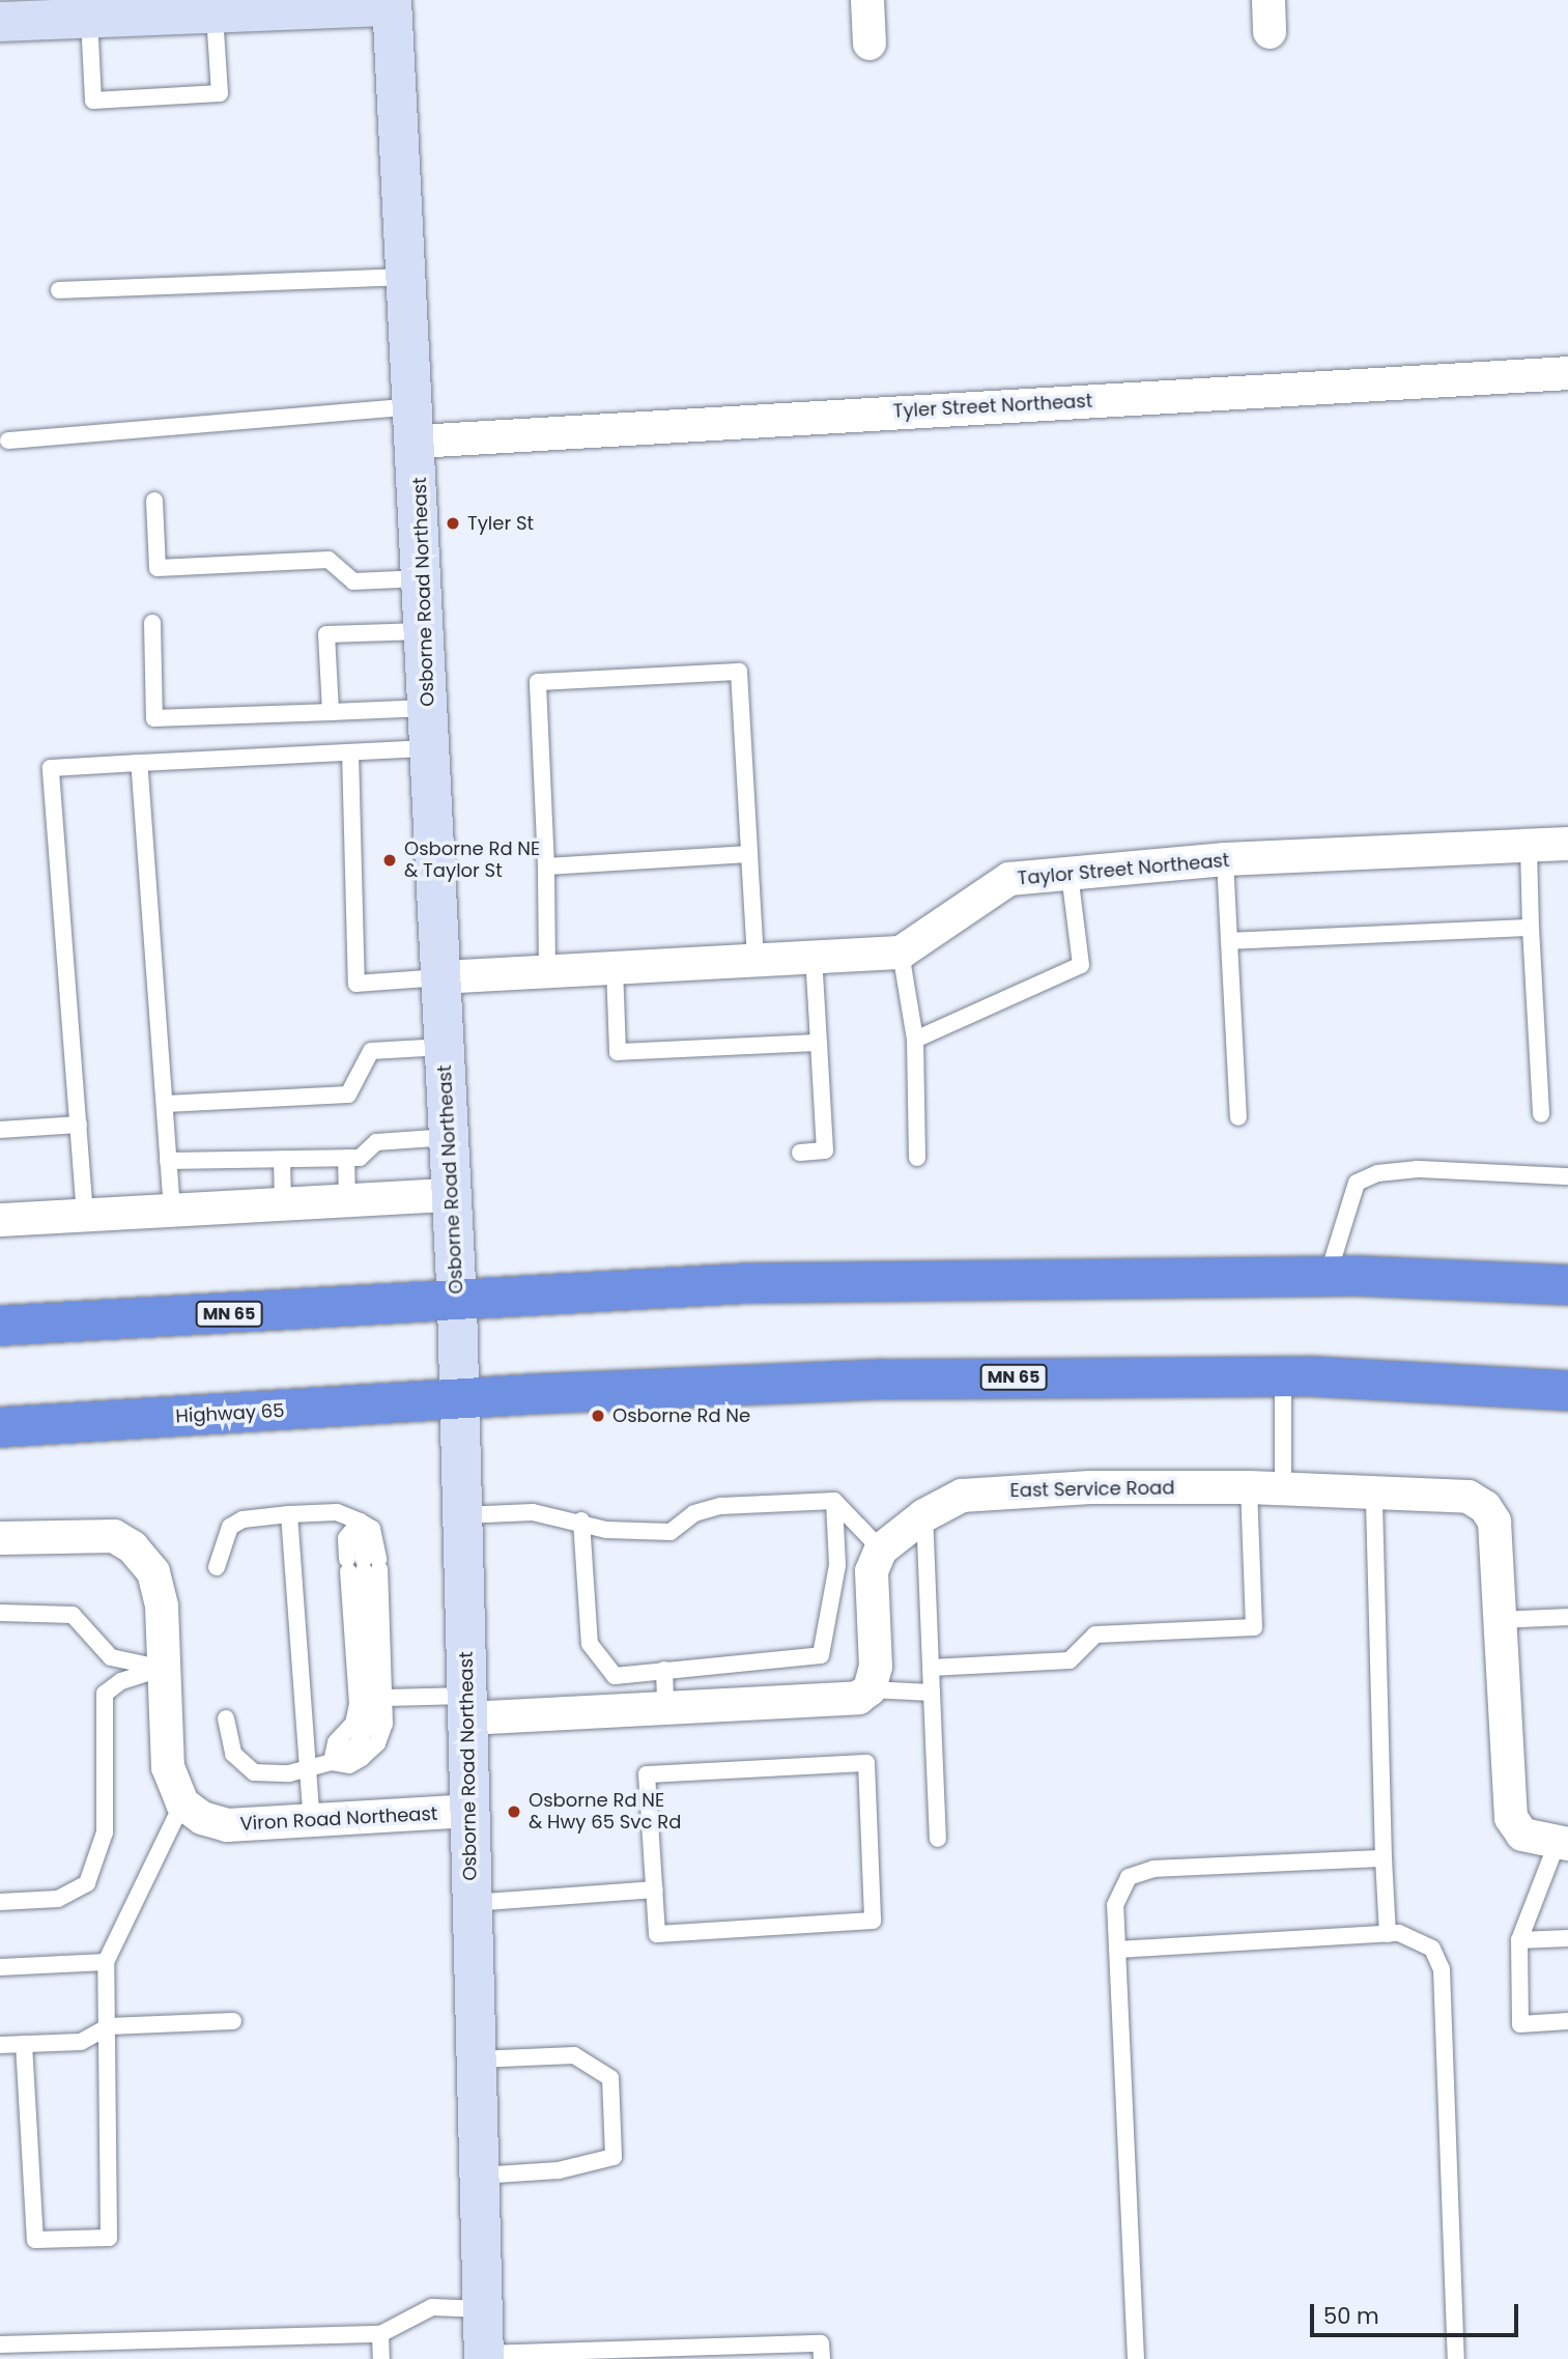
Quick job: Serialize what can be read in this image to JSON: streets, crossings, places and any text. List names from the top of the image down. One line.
{"streets":{"highway":["MN 65","Highway 65"],"street":["Tyler Street Northeast","Osborne Road Northeast","Taylor Street Northeast","East Service Road","Viron Road Northeast"]},"crossings":[["Tyler Street Northeast","Osborne Road Northeast"],["Osborne Road Northeast","MN 65"],["Osborne Road Northeast","Highway 65"],["Osborne Road Northeast","Viron Road Northeast"],["MN 65","Highway 65"]],"places":["Tyler St","Osborne Rd NE & Taylor St","Osborne Rd Ne","Osborne Rd NE & Hwy 65 Svc Rd"],"scale_bar":"50 m"}
